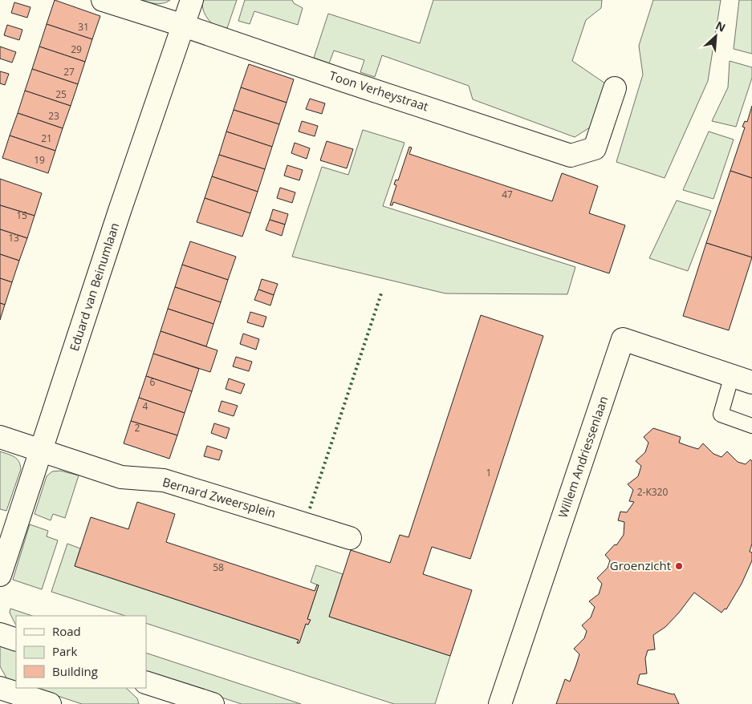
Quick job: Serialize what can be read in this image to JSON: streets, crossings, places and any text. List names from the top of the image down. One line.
{"streets":{"street":["Toon Verheystraat","Eduard van Beinumlaan","Willem Andriessenlaan","Bernard Zweersplein"]},"crossings":[["Toon Verheystraat","Eduard van Beinumlaan"],["Eduard van Beinumlaan","Bernard Zweersplein"]],"places":["Groenzicht"],"house_numbers":["31","29","27","25","23","21","19","47","15","13","6","4","2","1","2-K320","58"],"legend":["Road","Park","Building"],"north":"top right"}
